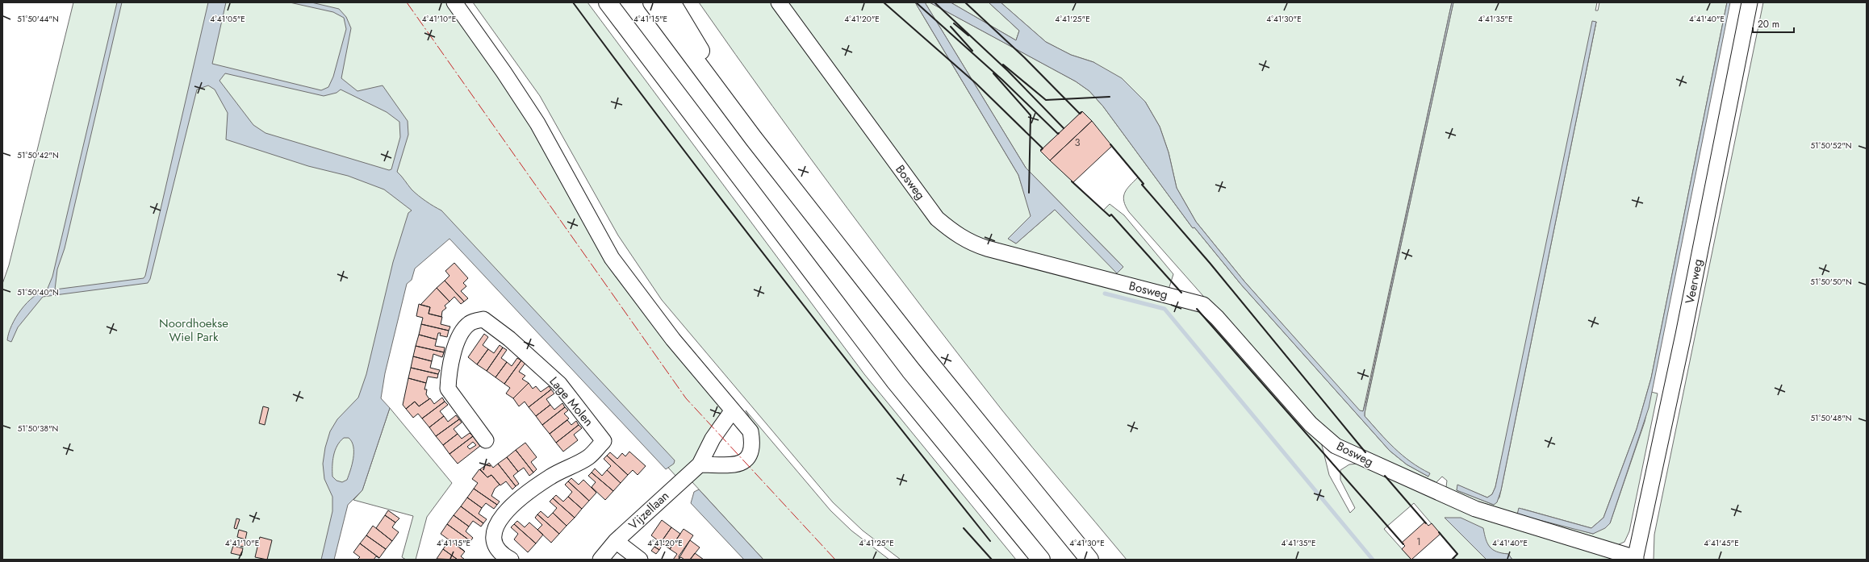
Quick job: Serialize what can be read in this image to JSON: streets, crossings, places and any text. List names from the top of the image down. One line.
{"streets":{"street":["Bosweg","Veerweg","Lage Molen","Vijzellaan"]},"crossings":[["Bosweg","Veerweg"]],"parks":["Noordhoekse Wiel Park"],"house_numbers":["3","1"],"scale_bar":"20 m","coordinates":["4°41'40\"E","4°41'05\"E","4°41'10\"E","4°41'15\"E","4°41'20\"E","4°41'25\"E","4°41'30\"E","4°41'35\"E","51°50'44\"N","51°50'52\"N","51°50'42\"N","51°50'50\"N","51°50'40\"N","51°50'48\"N","51°50'38\"N","4°41'45\"E"]}
